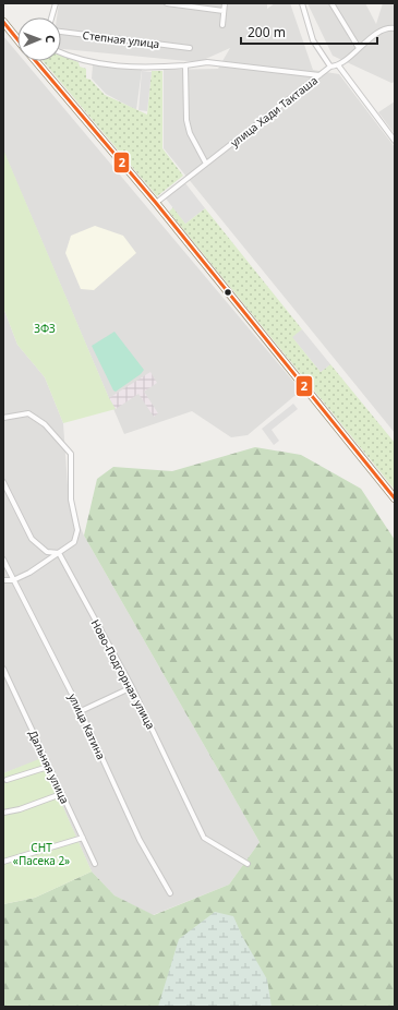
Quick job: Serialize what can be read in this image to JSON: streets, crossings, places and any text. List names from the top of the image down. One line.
{"streets":{"street":["Степная улица","улица Хади Такташа","Ново-Подгорная улица","улица Катина","Дальняя улица"]},"parks":["ЗФЗ","СНТ «Пасека 2»"],"lines":["transit line 2"],"scale_bar":"200 m","north":"right"}
